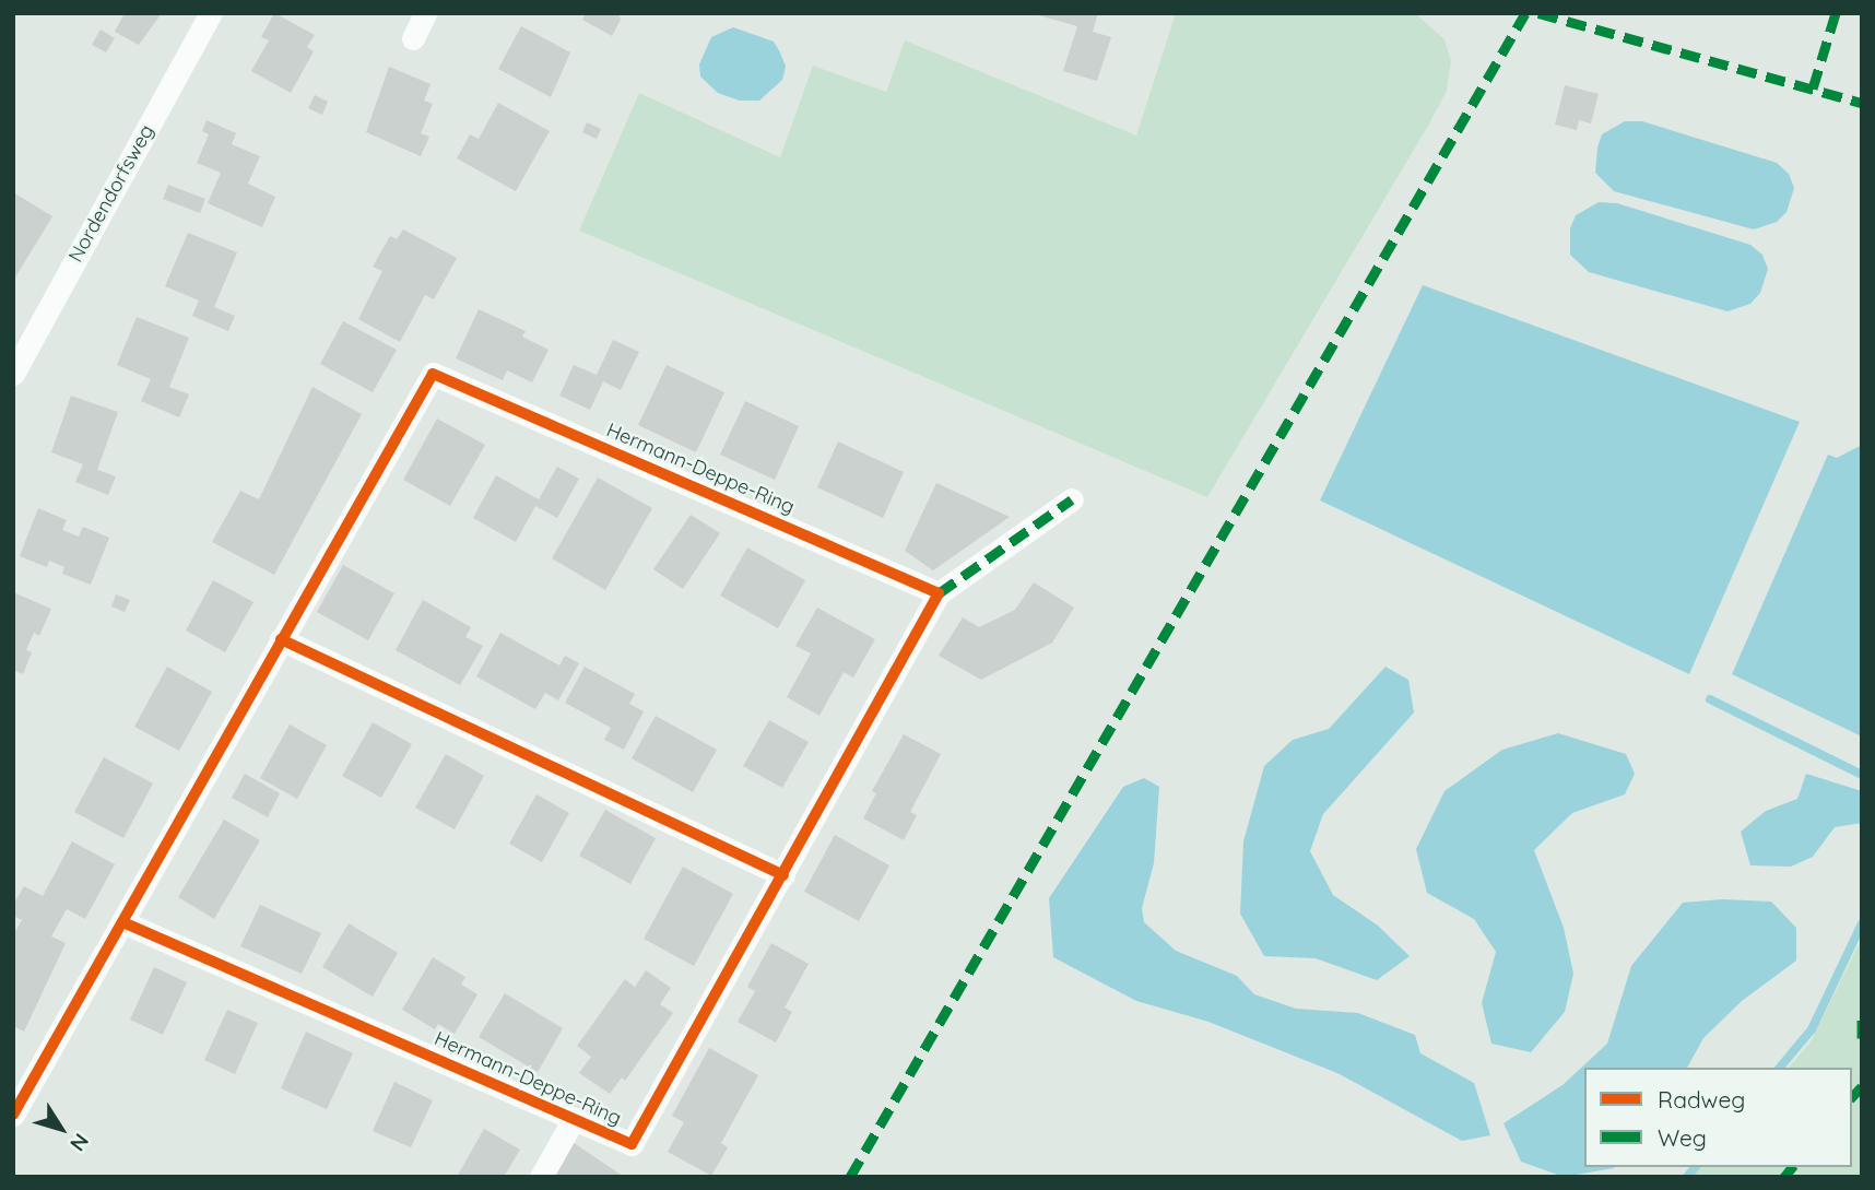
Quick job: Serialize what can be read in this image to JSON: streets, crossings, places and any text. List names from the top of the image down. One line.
{"streets":{"street":["Nordendorfsweg","Hermann-Deppe-Ring"]},"legend":["Radweg","Weg"],"north":"bottom right"}
